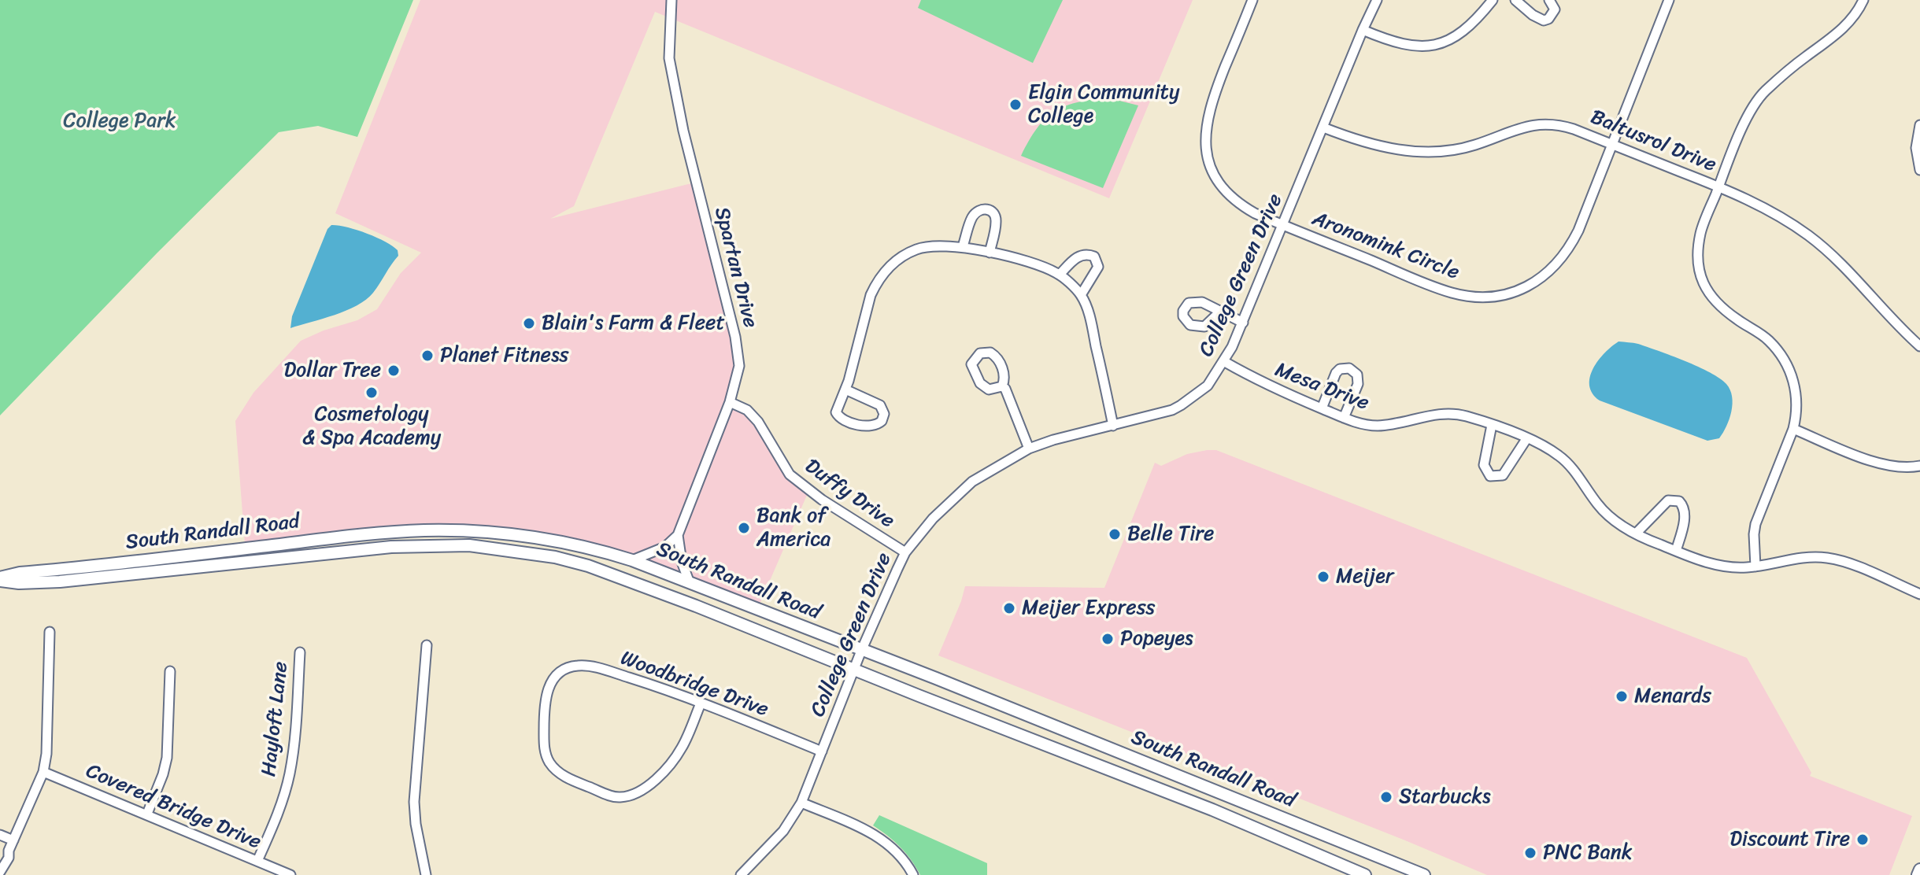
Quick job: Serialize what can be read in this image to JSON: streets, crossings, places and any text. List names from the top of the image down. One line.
{"streets":{"main road":["South Randall Road"],"street":["Baltusrol Drive","Aronomink Circle","Spartan Drive","College Green Drive","Mesa Drive","Duffy Drive","Woodbridge Drive","Hayloft Lane","Covered Bridge Drive"]},"crossings":[["Baltusrol Drive","Aronomink Circle"],["Baltusrol Drive","College Green Drive"],["Aronomink Circle","College Green Drive"],["Spartan Drive","Duffy Drive"],["College Green Drive","Mesa Drive"],["College Green Drive","Duffy Drive"],["College Green Drive","South Randall Road"],["College Green Drive","Woodbridge Drive"],["Hayloft Lane","Covered Bridge Drive"]],"parks":["College Park"],"places":["Elgin Community College","Blain's Farm & Fleet","Planet Fitness","Dollar Tree","Cosmetology & Spa Academy","Bank of America","Belle Tire","Meijer","Meijer Express","Popeyes","Menards","Starbucks","Discount Tire","PNC Bank"]}
